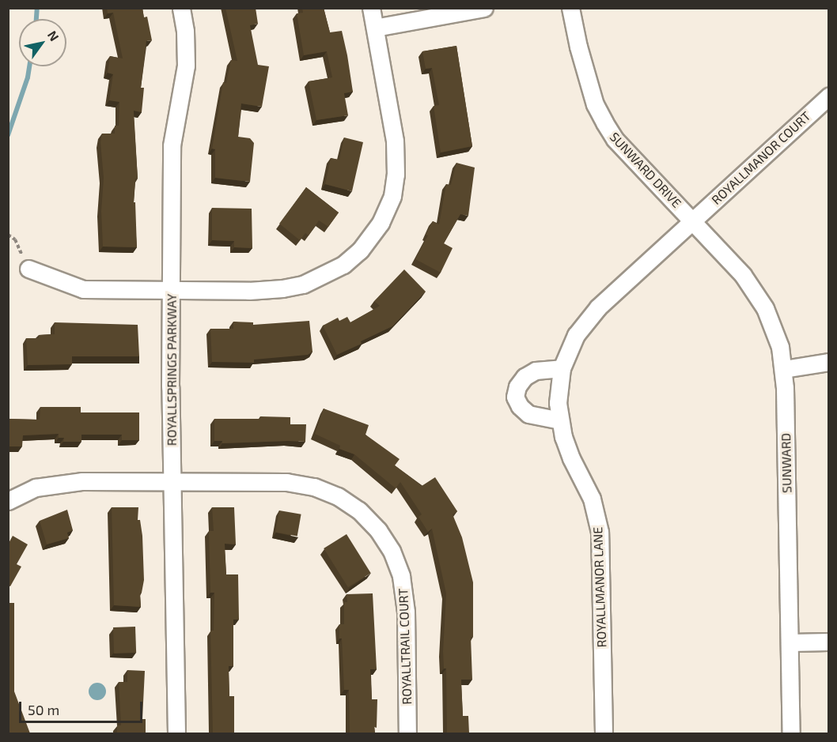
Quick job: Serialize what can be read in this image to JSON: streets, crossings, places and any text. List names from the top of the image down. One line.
{"streets":{"street":["ROYALLMANOR COURT","SUNWARD DRIVE","ROYALLSPRINGS PARKWAY","SUNWARD","ROYALLMANOR LANE","ROYALLTRAIL COURT"]},"crossings":[["ROYALLMANOR COURT","SUNWARD DRIVE"],["ROYALLMANOR COURT","SUNWARD"],["ROYALLMANOR COURT","ROYALLMANOR LANE"],["SUNWARD DRIVE","SUNWARD"],["SUNWARD DRIVE","ROYALLMANOR LANE"],["ROYALLSPRINGS PARKWAY","ROYALLTRAIL COURT"],["SUNWARD","ROYALLMANOR LANE"]],"scale_bar":"50 m","north":"top right"}
